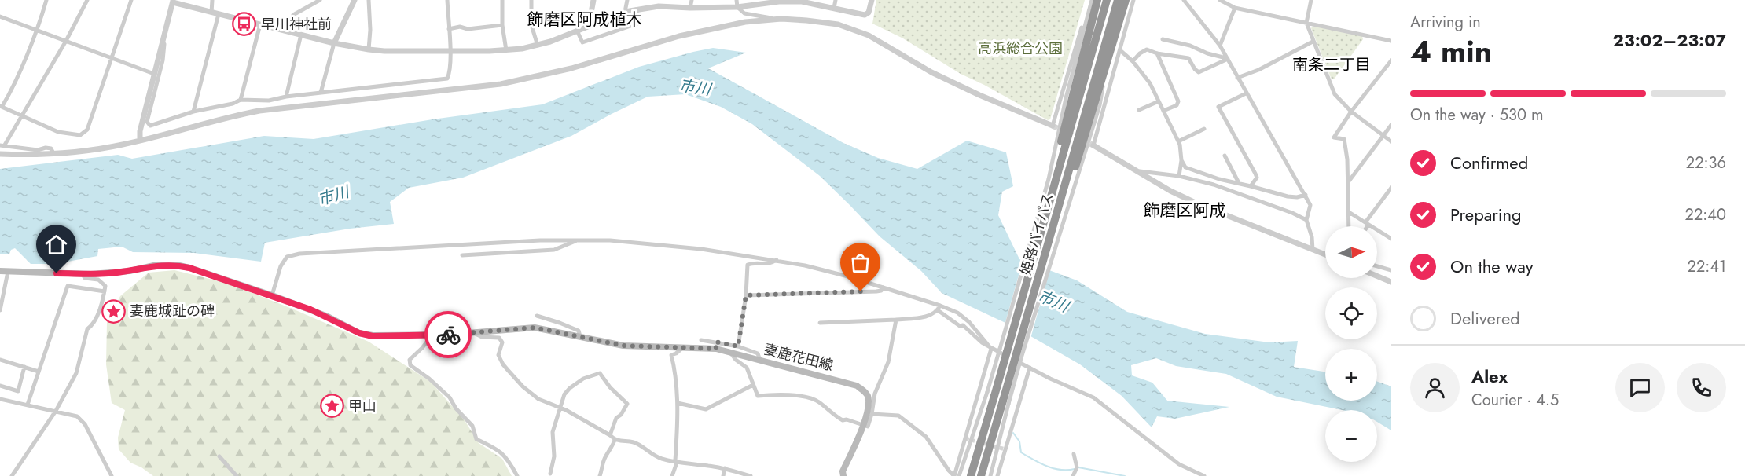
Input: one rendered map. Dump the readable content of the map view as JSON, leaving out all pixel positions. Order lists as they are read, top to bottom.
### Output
{
  "streets": {
    "highway": ["姫路バイパス"],
    "main road": ["妻鹿花田線"]
  },
  "districts": ["飾磨区阿成植木", "南条二丁目", "飾磨区阿成"],
  "water": ["市川"],
  "parks": ["高浜総合公園"],
  "places": {
    "bus stop": ["早川神社前"],
    "place": ["妻鹿城趾の碑", "甲山"]
  },
  "north": "right",
  "page": {
    "heading": ["4 min", "Arriving in", "23:02–23:07"],
    "panel": ["Alex", "Courier · 4.5"],
    "bar": "On the way · 530 m",
    "list": [
      ["Confirmed", "22:36"],
      ["Preparing", "22:40"],
      ["On the way", "22:41"],
      "Delivered"
    ],
    "map_buttons": ["+", "−"]
  }
}
